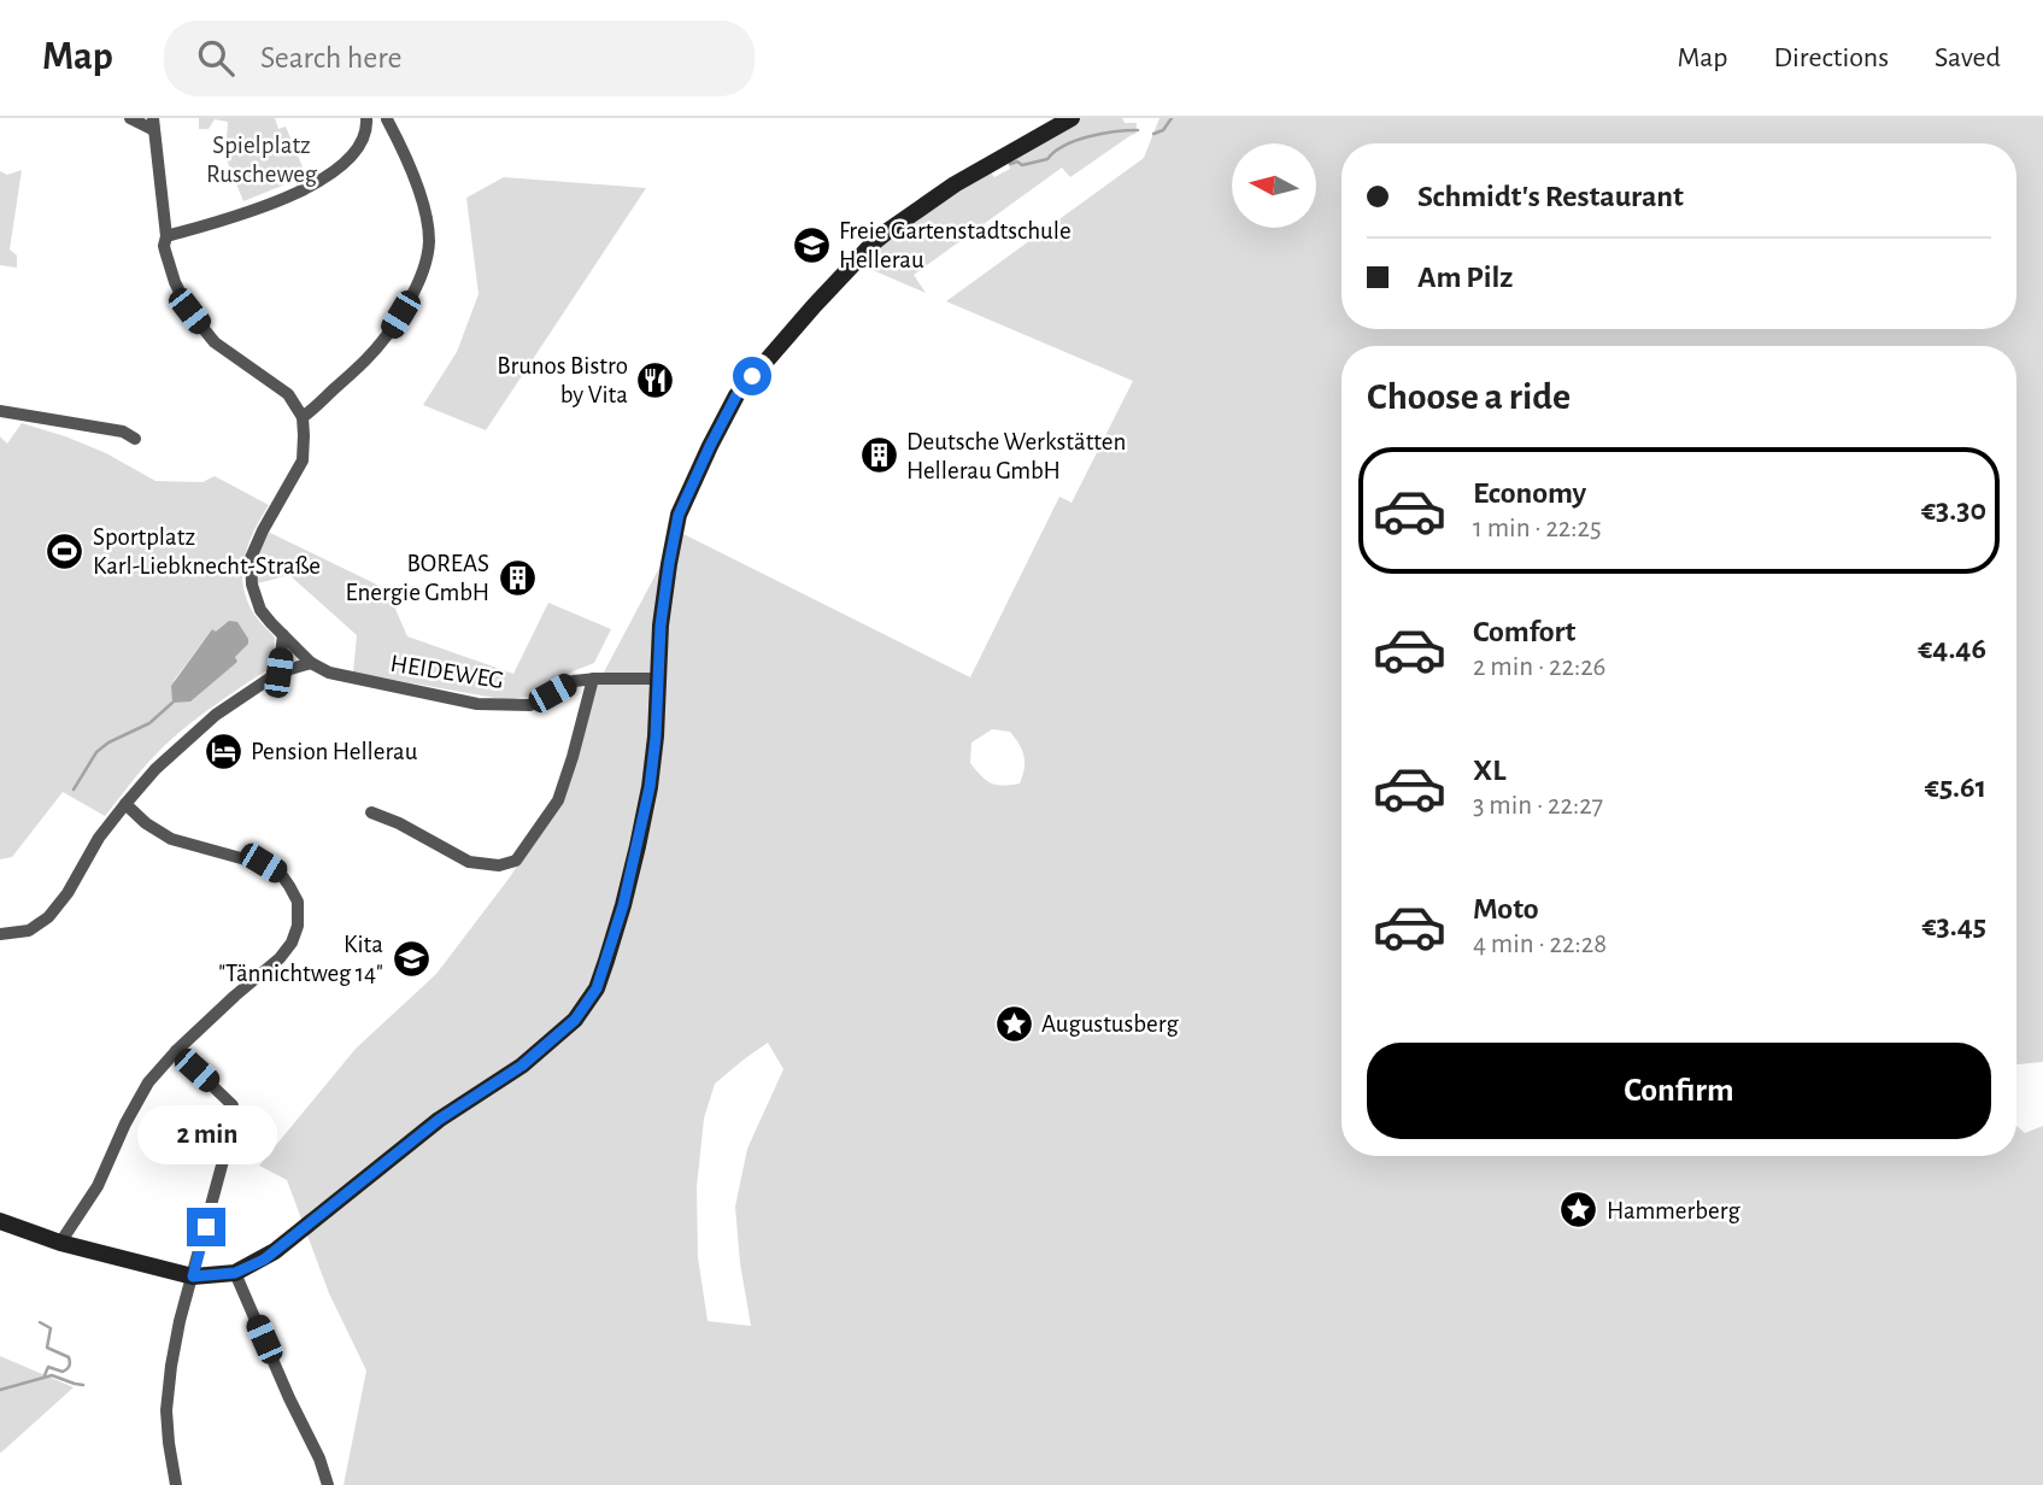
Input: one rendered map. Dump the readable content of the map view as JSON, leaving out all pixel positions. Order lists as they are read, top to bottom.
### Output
{
  "streets": {
    "street": ["HEIDEWEG"]
  },
  "parks": ["Spielplatz Ruscheweg"],
  "places": {
    "school or university": ["Freie Gartenstadtschule Hellerau", "Kita \"Tännichtweg 14\""],
    "restaurant": ["Brunos Bistro by Vita"],
    "building": ["Deutsche Werkstätten Hellerau GmbH", "BOREAS Energie GmbH"],
    "sports": ["Sportplatz Karl-Liebknecht-Straße"],
    "hotel": ["Pension Hellerau"],
    "place": ["Augustusberg", "Hammerberg"]
  },
  "north": "left",
  "page": {
    "header": "Map",
    "search": "Search here",
    "nav": ["Map", "Directions", "Saved"],
    "banner": ["Schmidt's Restaurant", "Am Pilz"],
    "heading": "Choose a ride",
    "list": [
      {
        "name": "Economy",
        "note": "1 min · 22:25",
        "value": "€3.30"
      },
      {
        "name": "Comfort",
        "note": "2 min · 22:26",
        "value": "€4.46"
      },
      {
        "name": "XL",
        "note": "3 min · 22:27",
        "value": "€5.61"
      },
      {
        "name": "Moto",
        "note": "4 min · 22:28",
        "value": "€3.45"
      }
    ],
    "buttons": "Confirm",
    "bubble": "2 min"
  }
}
